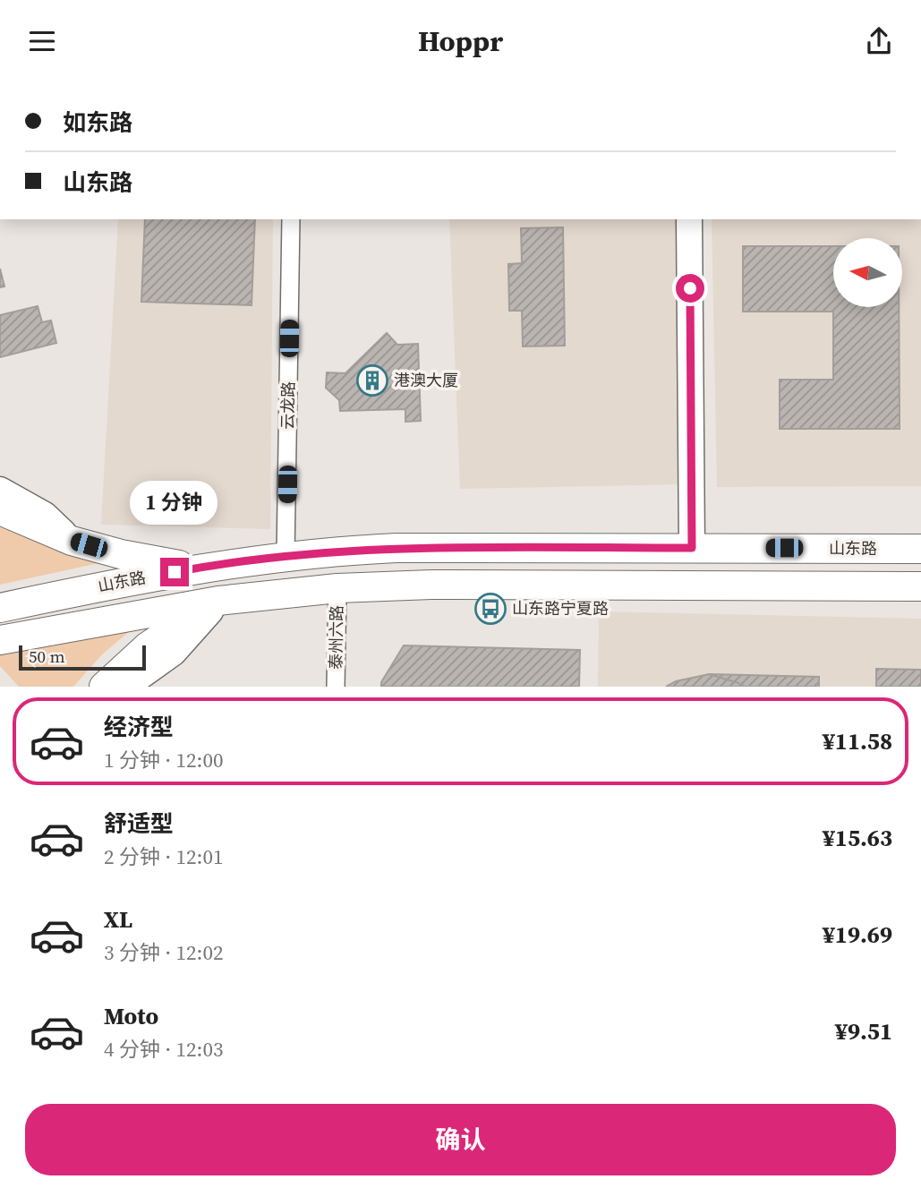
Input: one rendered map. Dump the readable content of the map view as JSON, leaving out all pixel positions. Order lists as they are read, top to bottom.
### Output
{
  "streets": {
    "main road": ["山东路"],
    "street": ["云龙路", "泰州六路"]
  },
  "crossings": [
    ["云龙路", "山东路"]
  ],
  "places": {
    "building": ["港澳大厦"],
    "bus stop": ["山东路宁夏路"]
  },
  "scale_bar": "50 m",
  "north": "left",
  "page": {
    "header": "Hoppr",
    "banner": ["如东路", "山东路"],
    "bubble": "1 分钟",
    "scale": "50 m",
    "list": [
      {
        "name": "经济型",
        "note": "1 分钟 · 12:00",
        "value": "¥11.58"
      },
      {
        "name": "舒适型",
        "note": "2 分钟 · 12:01",
        "value": "¥15.63"
      },
      {
        "name": "XL",
        "note": "3 分钟 · 12:02",
        "value": "¥19.69"
      },
      {
        "name": "Moto",
        "note": "4 分钟 · 12:03",
        "value": "¥9.51"
      }
    ],
    "buttons": "确认"
  }
}
